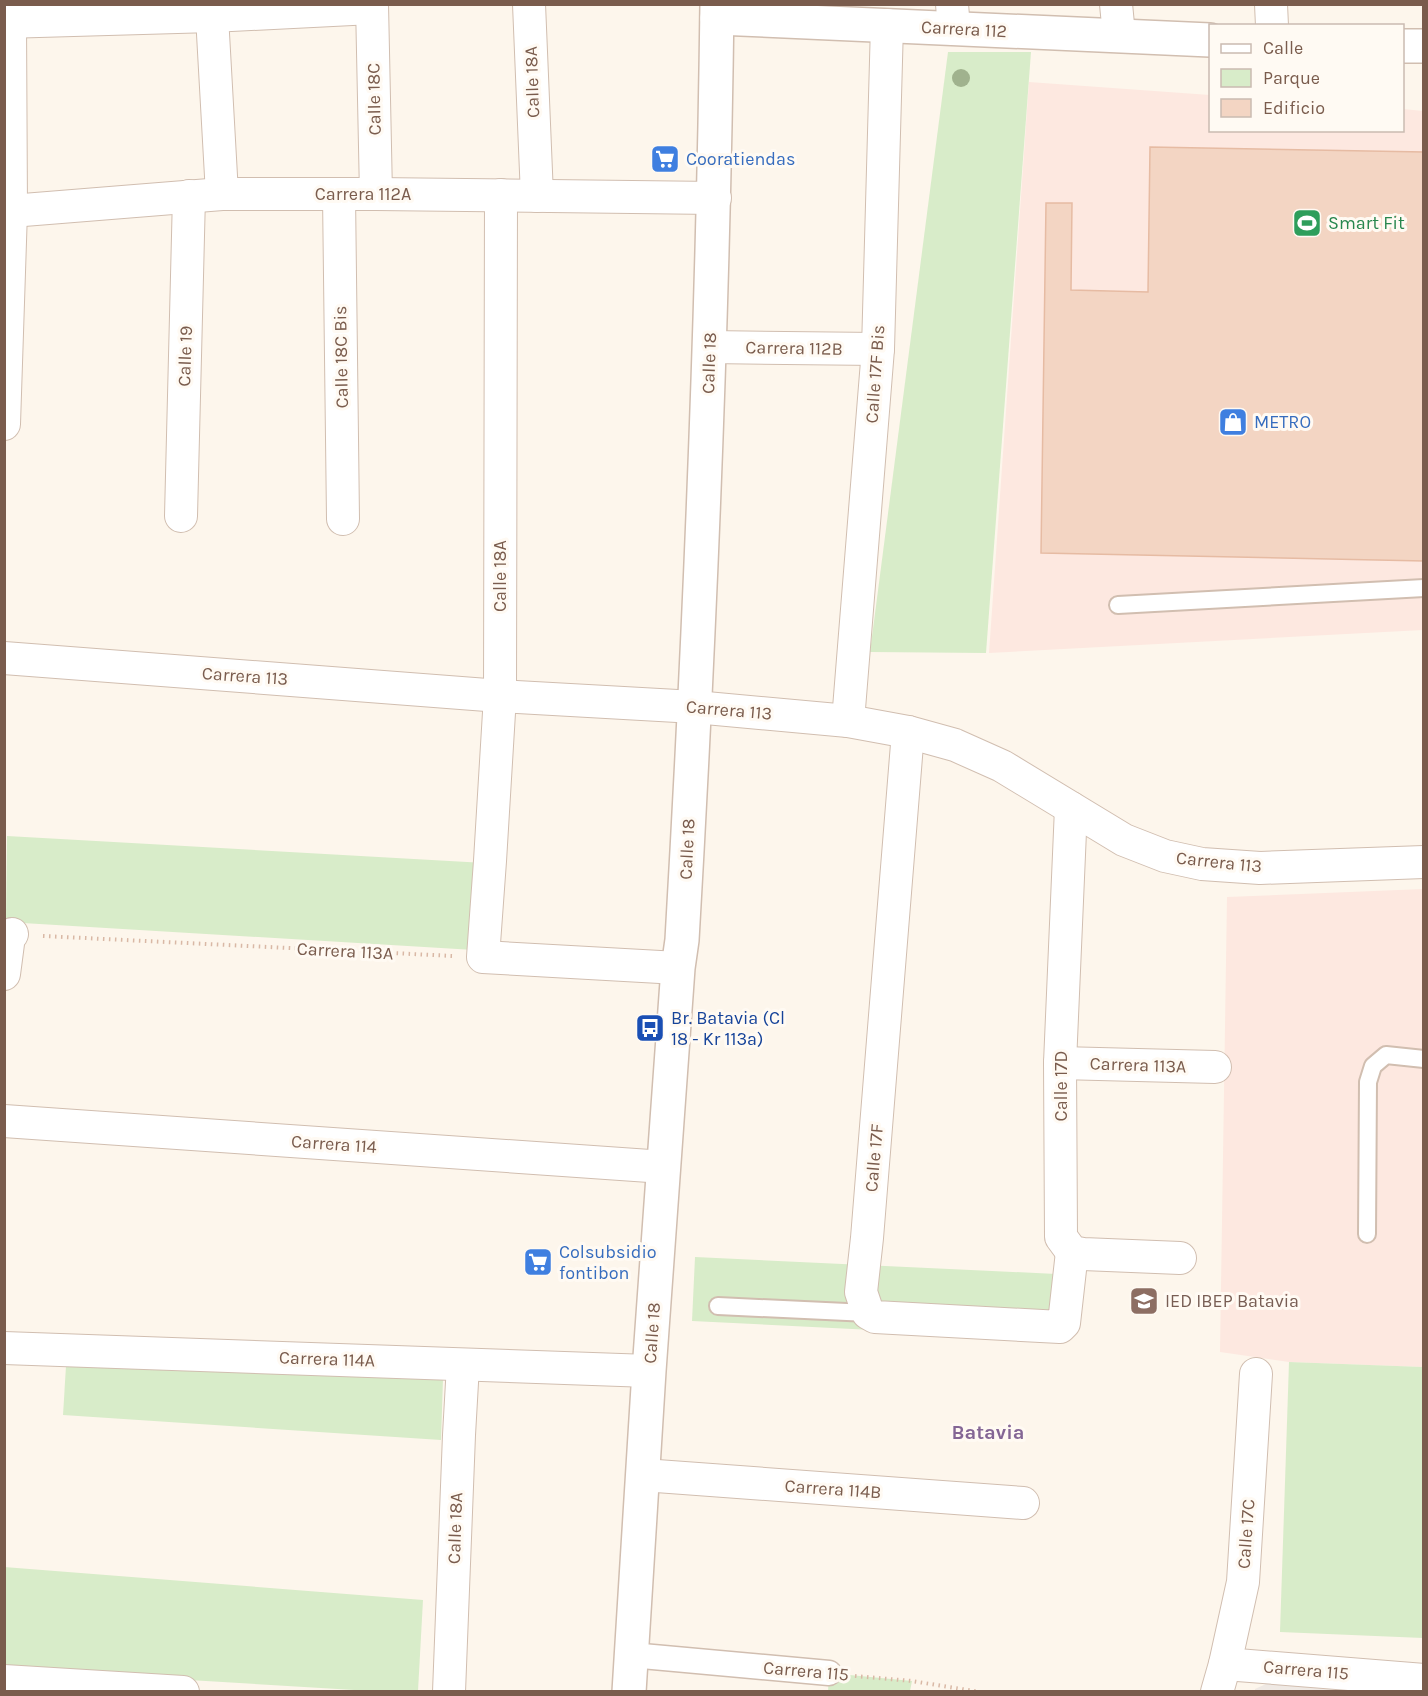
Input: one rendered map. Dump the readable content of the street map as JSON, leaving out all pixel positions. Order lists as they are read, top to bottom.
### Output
{
  "streets": {
    "street": [
      "Carrera 112",
      "Calle 18A",
      "Calle 18C",
      "Carrera 112A",
      "Carrera 112B",
      "Calle 19",
      "Calle 18C Bis",
      "Calle 18",
      "Calle 17F Bis",
      "Carrera 113",
      "Carrera 113A",
      "Calle 17D",
      "Carrera 114",
      "Calle 17F",
      "Carrera 114A",
      "Carrera 114B",
      "Calle 17C",
      "Carrera 115"
    ]
  },
  "crossings": [
    ["Carrera 112", "Calle 18"],
    ["Carrera 112", "Calle 17F Bis"],
    ["Calle 18A", "Carrera 112A"],
    ["Calle 18A", "Carrera 113"],
    ["Calle 18A", "Carrera 113A"],
    ["Calle 18A", "Carrera 114A"],
    ["Calle 18C", "Carrera 112A"],
    ["Carrera 112A", "Calle 19"],
    ["Carrera 112A", "Calle 18C Bis"],
    ["Carrera 112A", "Calle 18"],
    ["Carrera 112B", "Calle 18"],
    ["Carrera 112B", "Calle 17F Bis"],
    ["Calle 18", "Carrera 113"],
    ["Calle 18", "Carrera 114"],
    ["Calle 18", "Carrera 114A"],
    ["Calle 18", "Carrera 114B"],
    ["Calle 18", "Carrera 115"],
    ["Calle 17F Bis", "Carrera 113"],
    ["Carrera 113", "Calle 17D"],
    ["Carrera 113", "Calle 17F"],
    ["Carrera 113A", "Calle 17D"],
    ["Calle 17C", "Carrera 115"]
  ],
  "districts": ["Batavia"],
  "places": {
    "supermarket": ["Cooratiendas", "Colsubsidio fontibon"],
    "sports": ["Smart Fit"],
    "shop": ["METRO"],
    "bus stop": ["Br. Batavia (Cl 18 - Kr 113a)"],
    "school or university": ["IED IBEP Batavia"]
  },
  "legend": ["Calle", "Parque", "Edificio"]
}
